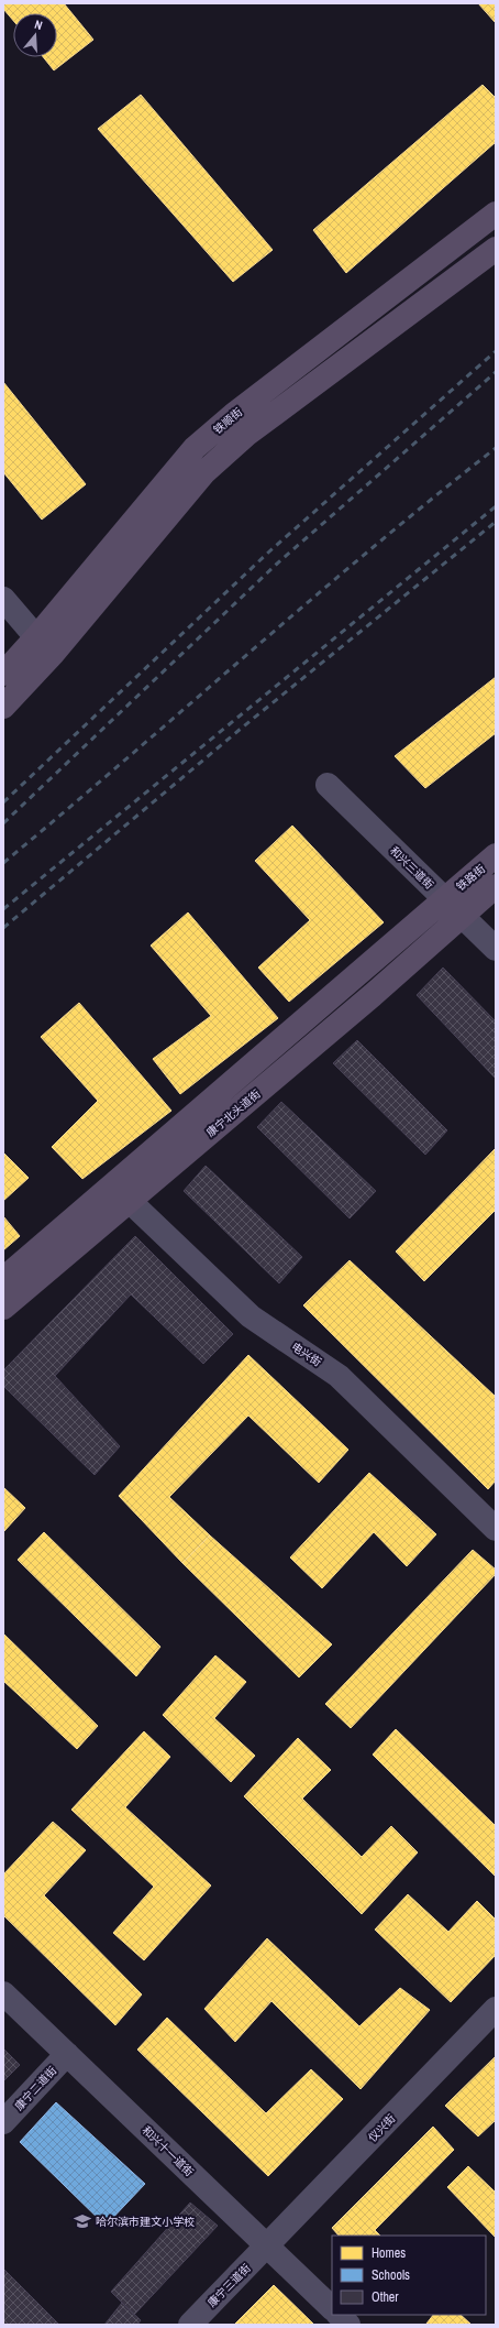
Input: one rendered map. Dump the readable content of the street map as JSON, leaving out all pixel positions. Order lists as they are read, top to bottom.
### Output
{
  "streets": {
    "main road": ["铁顺街", "铁路街", "康宁北头道街"],
    "street": [
      "和兴三道街",
      "电兴街",
      "康宁二道街",
      "仪兴街",
      "和兴十一道街",
      "康宁三道街"
    ]
  },
  "crossings": [
    ["和兴三道街", "铁路街"],
    ["和兴三道街", "康宁北头道街"],
    ["铁路街", "康宁北头道街"],
    ["康宁北头道街", "电兴街"],
    ["康宁二道街", "和兴十一道街"],
    ["仪兴街", "和兴十一道街"],
    ["仪兴街", "康宁三道街"],
    ["和兴十一道街", "康宁三道街"]
  ],
  "places": {
    "school or university": ["哈尔滨市建文小学校"]
  },
  "legend": ["Homes", "Schools", "Other"],
  "north": "top"
}
